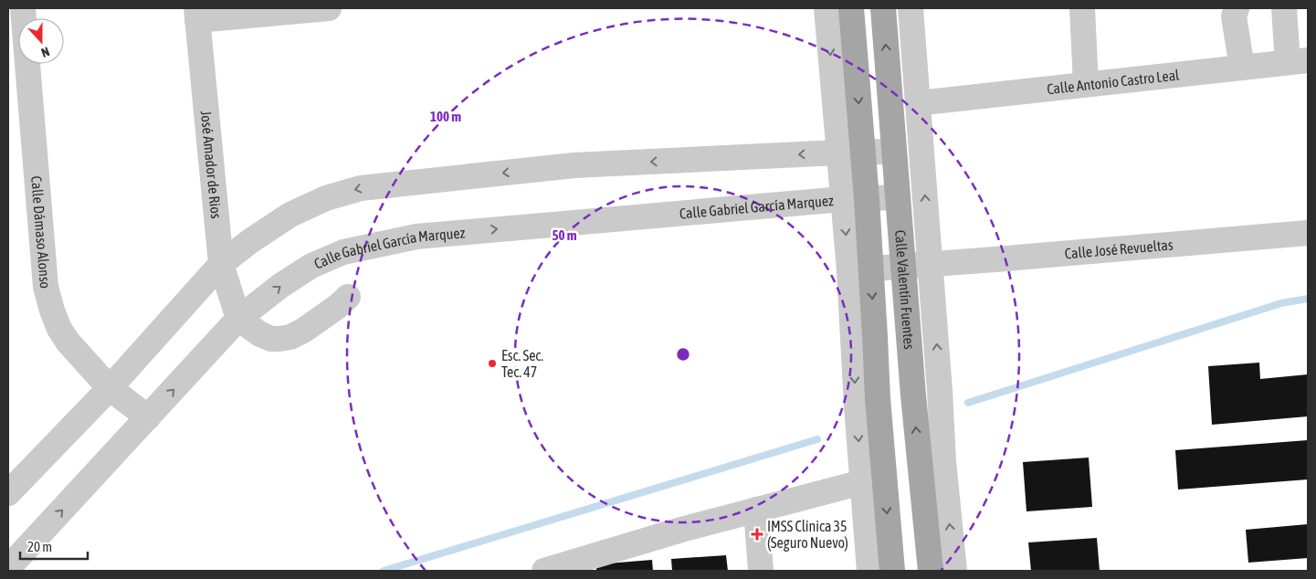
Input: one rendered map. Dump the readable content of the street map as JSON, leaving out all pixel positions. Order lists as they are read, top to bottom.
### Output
{
  "streets": {
    "main road": ["Calle Valentín Fuentes"],
    "street": [
      "Calle Antonio Castro Leal",
      "José Amador de Rios",
      "Calle Gabriel García Marquez",
      "Calle Dámaso Alonso",
      "Calle José Revueltas"
    ]
  },
  "crossings": [
    ["José Amador de Rios", "Calle Gabriel García Marquez"],
    ["Calle Gabriel García Marquez", "Calle Dámaso Alonso"],
    ["Calle Gabriel García Marquez", "Calle Valentín Fuentes"],
    ["Calle José Revueltas", "Calle Valentín Fuentes"]
  ],
  "places": {
    "other": ["Esc. Sec. Tec. 47"],
    "health": ["IMSS Clínica 35 (Seguro Nuevo)"]
  },
  "scale_bar": "20 m",
  "north": "bottom",
  "rings": ["100 m", "50 m"]
}
